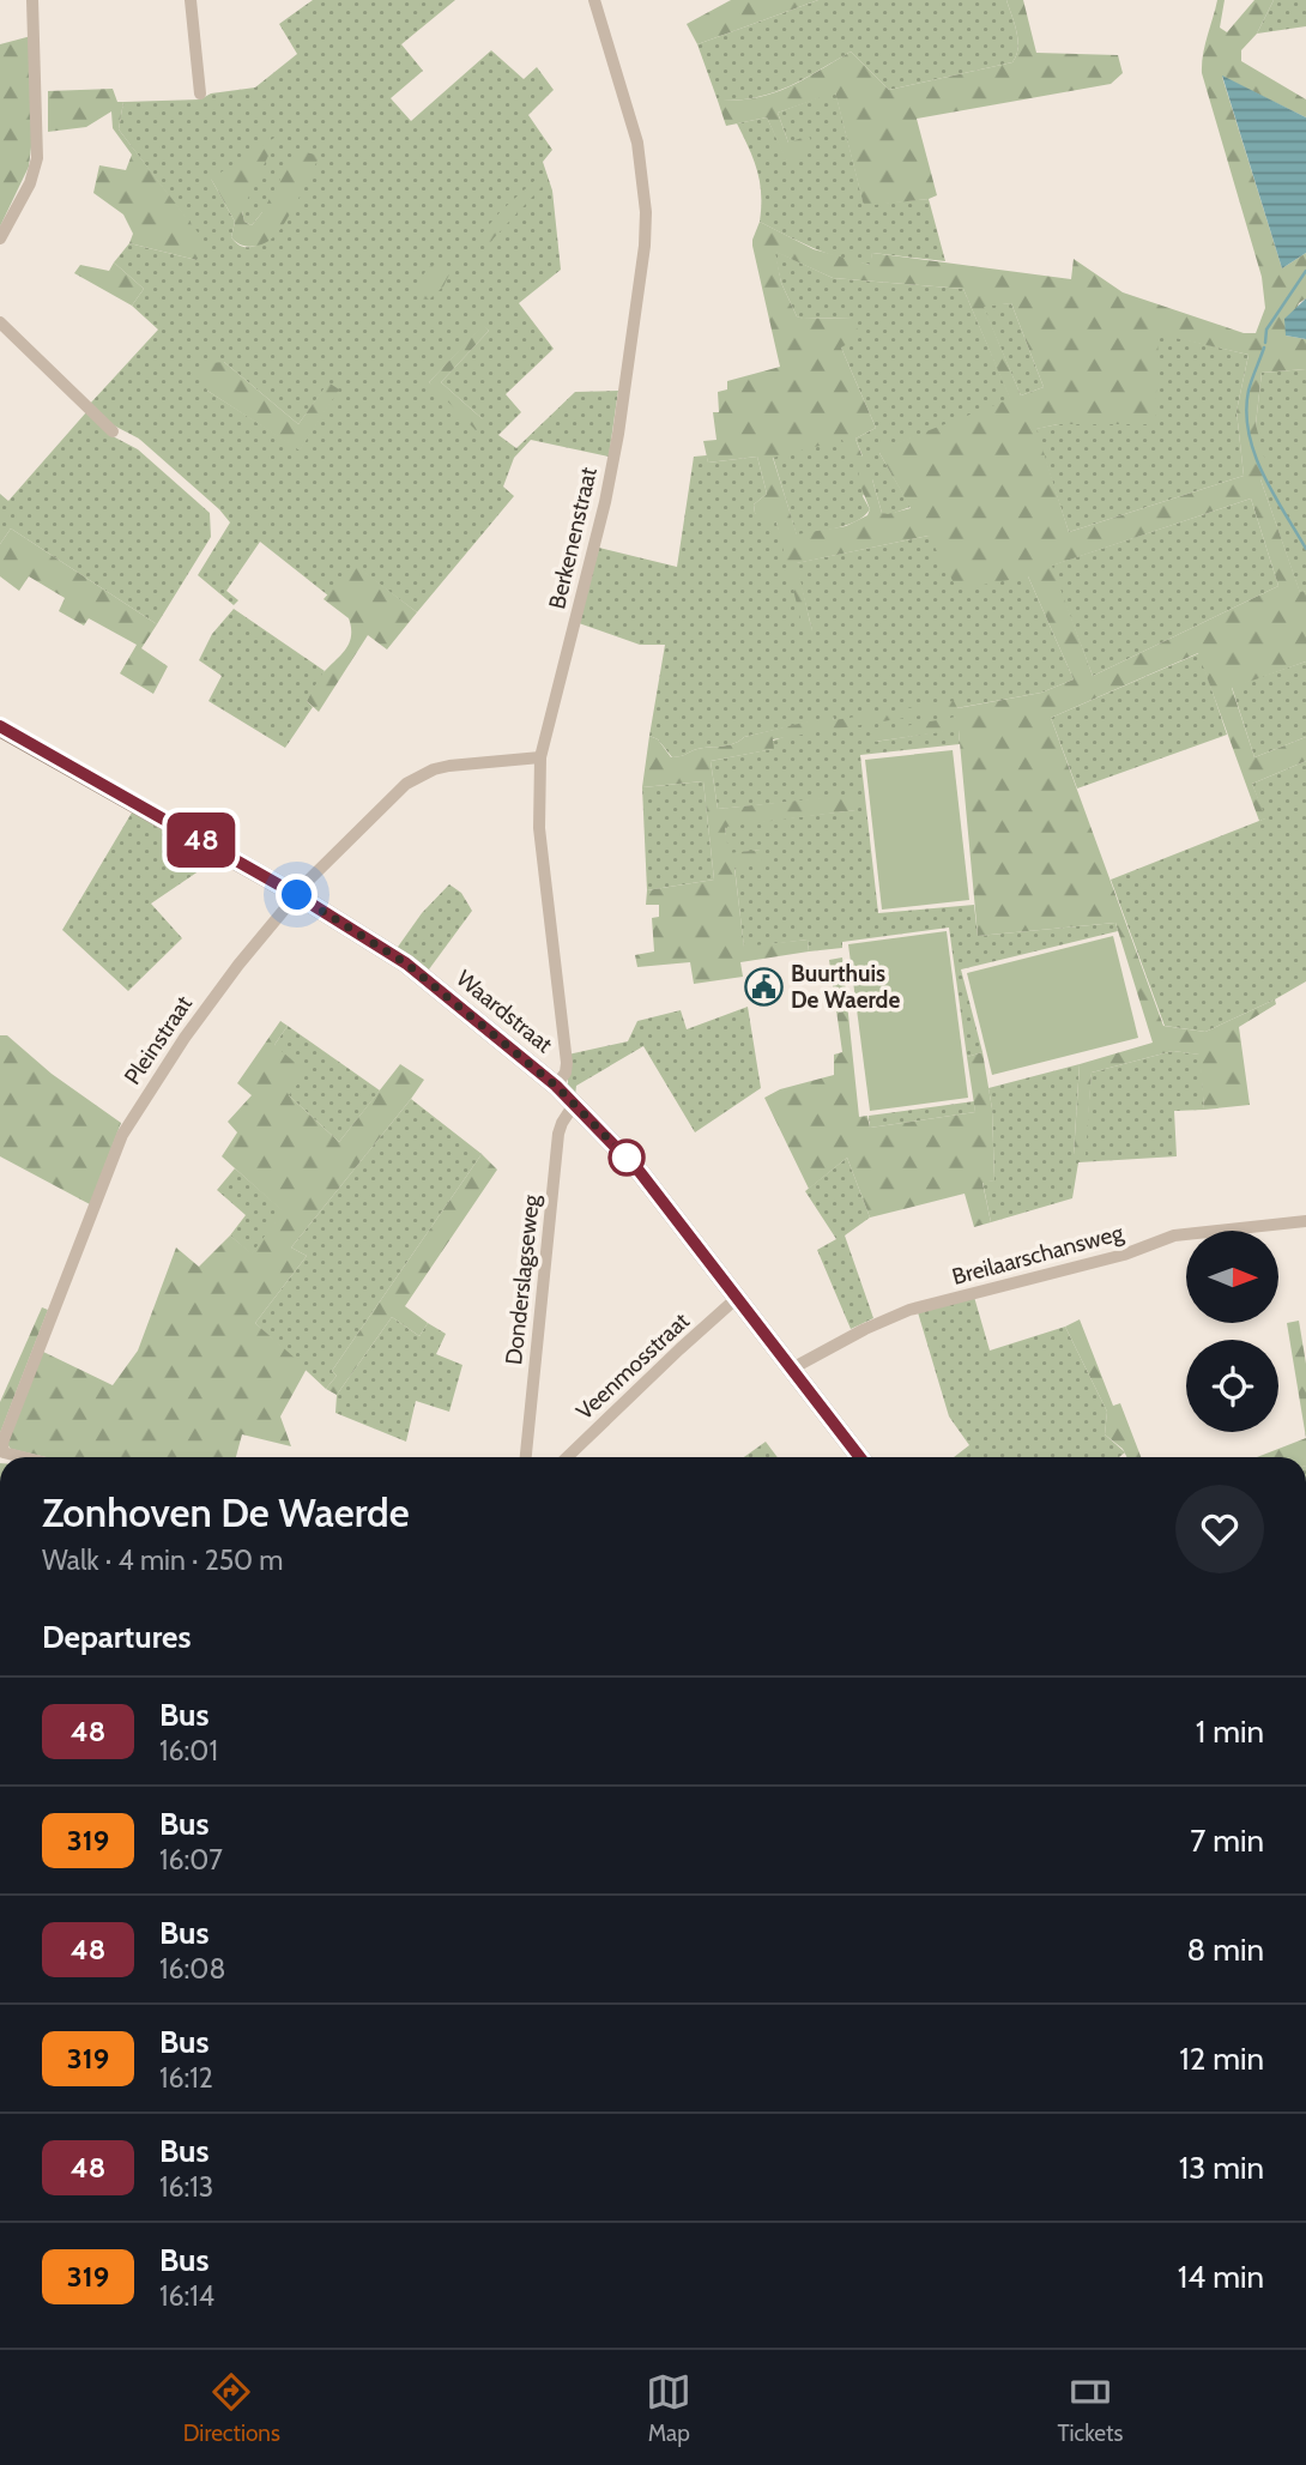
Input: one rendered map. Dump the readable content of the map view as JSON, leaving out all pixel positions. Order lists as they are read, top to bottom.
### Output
{
  "streets": {
    "street": [
      "Berkenenstraat",
      "Waardstraat",
      "Pleinstraat",
      "Breilaarschansweg",
      "Donderslagseweg",
      "Veenmosstraat"
    ]
  },
  "crossings": [
    ["Berkenenstraat", "Waardstraat"],
    ["Berkenenstraat", "Pleinstraat"],
    ["Waardstraat", "Pleinstraat"],
    ["Waardstraat", "Breilaarschansweg"],
    ["Waardstraat", "Donderslagseweg"],
    ["Waardstraat", "Veenmosstraat"]
  ],
  "places": {
    "public building": ["Buurthuis De Waerde"]
  },
  "lines": ["bus line 48"],
  "north": "right",
  "page": {
    "on_map": "48",
    "heading": [
      ["Zonhoven De Waerde", "Walk · 4 min · 250 m"],
      "Departures"
    ],
    "list": [
      {
        "mark": "48",
        "name": "Bus",
        "note": "16:01",
        "value": "1 min"
      },
      {
        "mark": "319",
        "name": "Bus",
        "note": "16:07",
        "value": "7 min"
      },
      {
        "mark": "48",
        "name": "Bus",
        "note": "16:08",
        "value": "8 min"
      },
      {
        "mark": "319",
        "name": "Bus",
        "note": "16:12",
        "value": "12 min"
      },
      {
        "mark": "48",
        "name": "Bus",
        "note": "16:13",
        "value": "13 min"
      },
      {
        "mark": "319",
        "name": "Bus",
        "note": "16:14",
        "value": "14 min"
      }
    ],
    "tabs": ["Directions", "Map", "Tickets"]
  }
}
